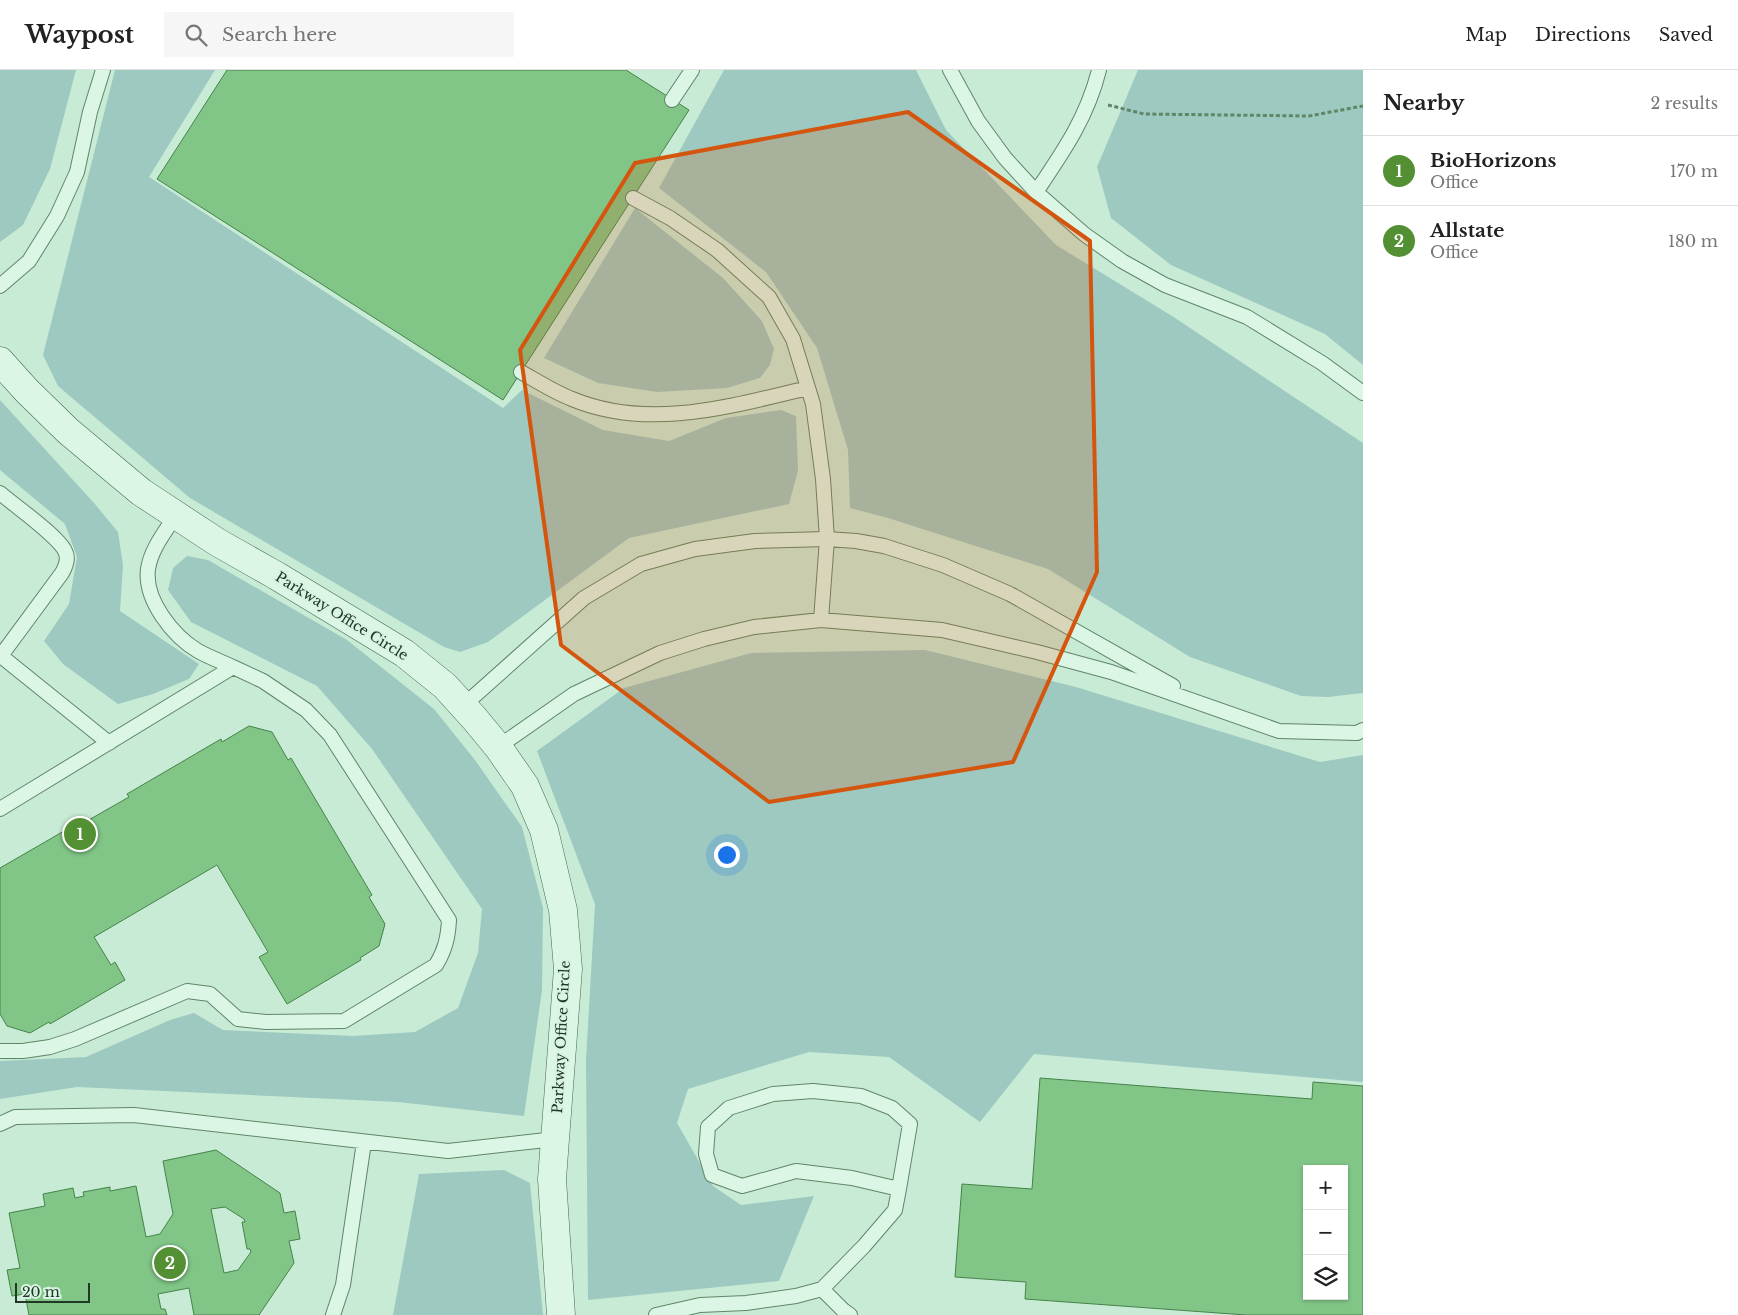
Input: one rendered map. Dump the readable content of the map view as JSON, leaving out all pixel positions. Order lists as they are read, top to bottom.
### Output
{
  "streets": {
    "street": ["Parkway Office Circle"]
  },
  "scale_bar": "20 m",
  "page": {
    "header": "Waypost",
    "search": "Search here",
    "nav": ["Map", "Directions", "Saved"],
    "heading": ["Nearby", "2 results"],
    "list": [
      {
        "mark": "1",
        "name": "BioHorizons",
        "note": "Office",
        "value": "170 m"
      },
      {
        "mark": "2",
        "name": "Allstate",
        "note": "Office",
        "value": "180 m"
      }
    ],
    "pins": ["1", "2"],
    "map_buttons": ["+", "−"],
    "scale": "20 m"
  }
}
